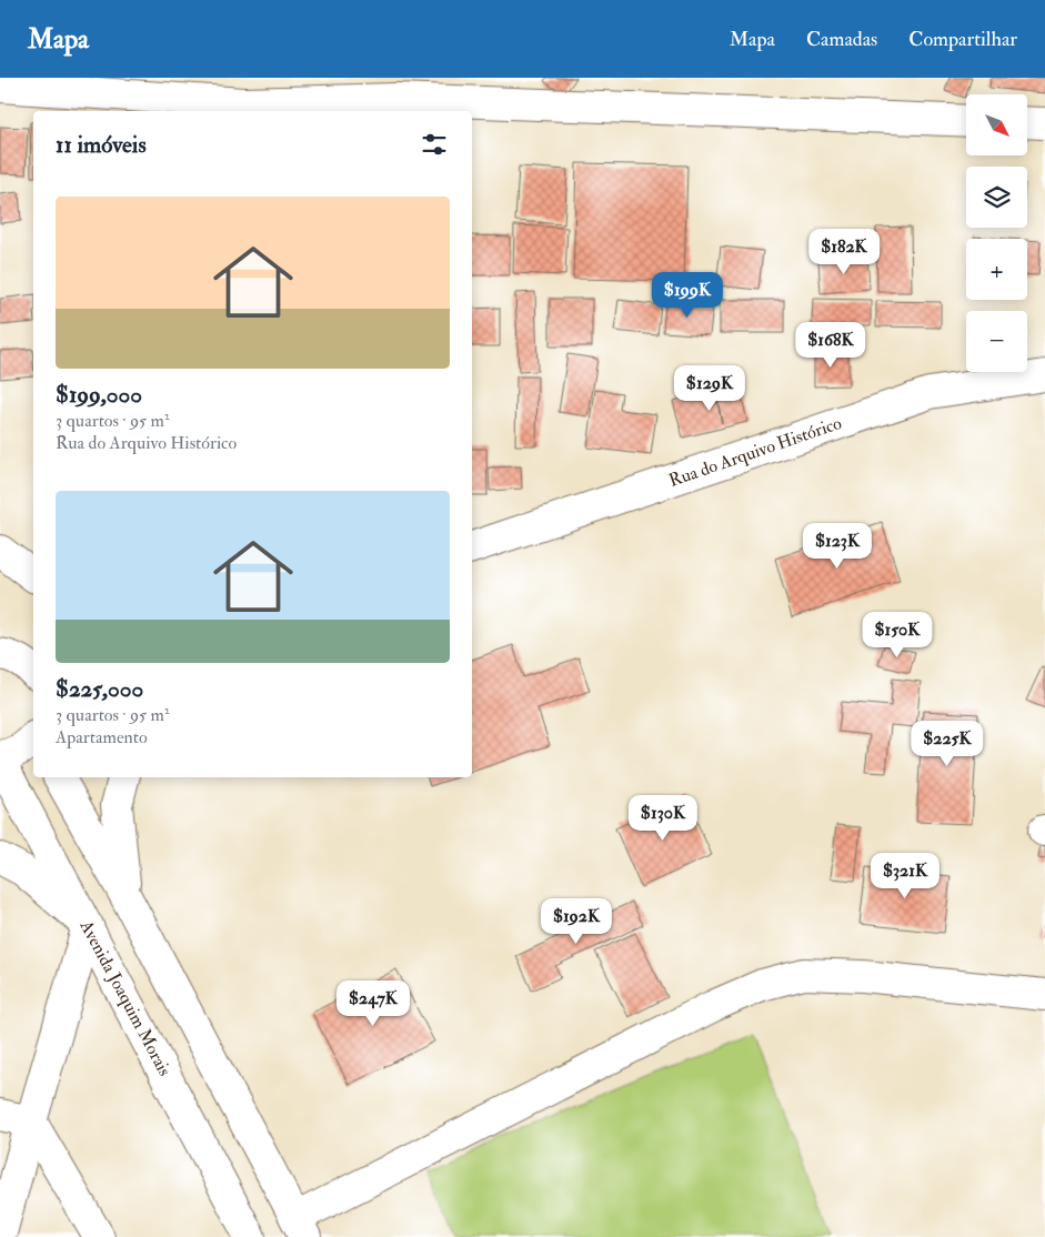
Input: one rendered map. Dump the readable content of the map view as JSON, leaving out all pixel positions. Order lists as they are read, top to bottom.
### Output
{
  "streets": {
    "street": ["Rua do Arquivo Histórico", "Avenida Joaquim Morais"]
  },
  "north": "bottom right",
  "page": {
    "header": "Mapa",
    "nav": ["Mapa", "Camadas", "Compartilhar"],
    "map_buttons": ["+", "−"],
    "heading": "11 imóveis",
    "list": [
      {
        "name": "$199,000",
        "note": "3 quartos · 95 m² · Rua do Arquivo Histórico"
      },
      {
        "name": "$225,000",
        "note": "3 quartos · 95 m² · Apartamento"
      }
    ],
    "price": [
      "$182K",
      "$199K",
      "$168K",
      "$129K",
      "$123K",
      "$150K",
      "$225K",
      "$130K",
      "$321K",
      "$192K",
      "$247K"
    ]
  }
}
